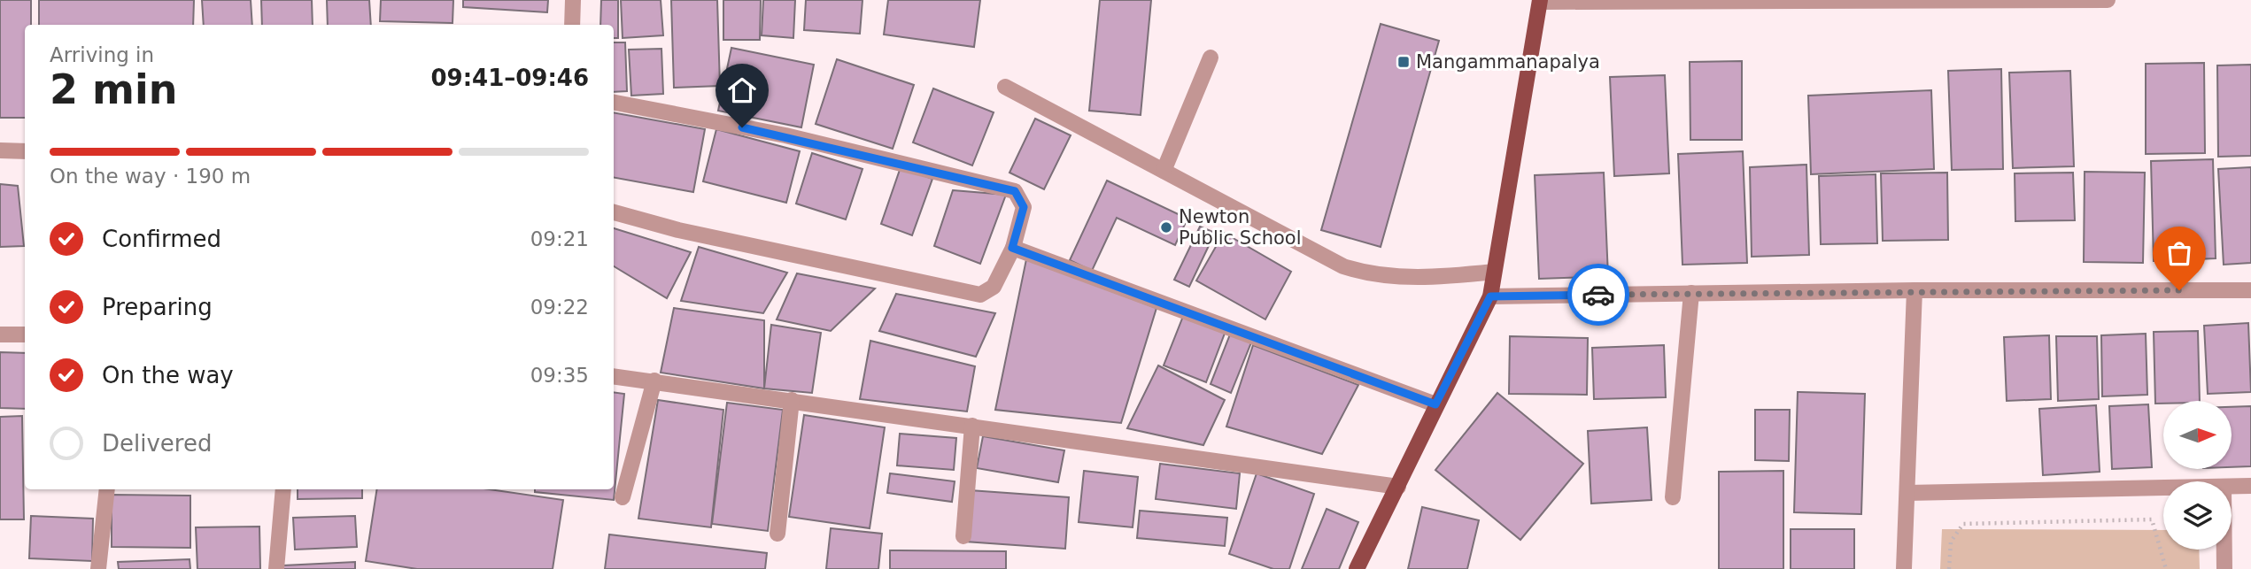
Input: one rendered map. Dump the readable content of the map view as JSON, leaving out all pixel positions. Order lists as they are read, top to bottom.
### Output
{
  "places": {
    "transit": ["Mangammanapalya"],
    "other": ["Newton Public School"]
  },
  "north": "right",
  "page": {
    "heading": ["2 min", "Arriving in", "09:41–09:46"],
    "bar": "On the way · 190 m",
    "list": [
      ["Confirmed", "09:21"],
      ["Preparing", "09:22"],
      ["On the way", "09:35"],
      "Delivered"
    ]
  }
}
